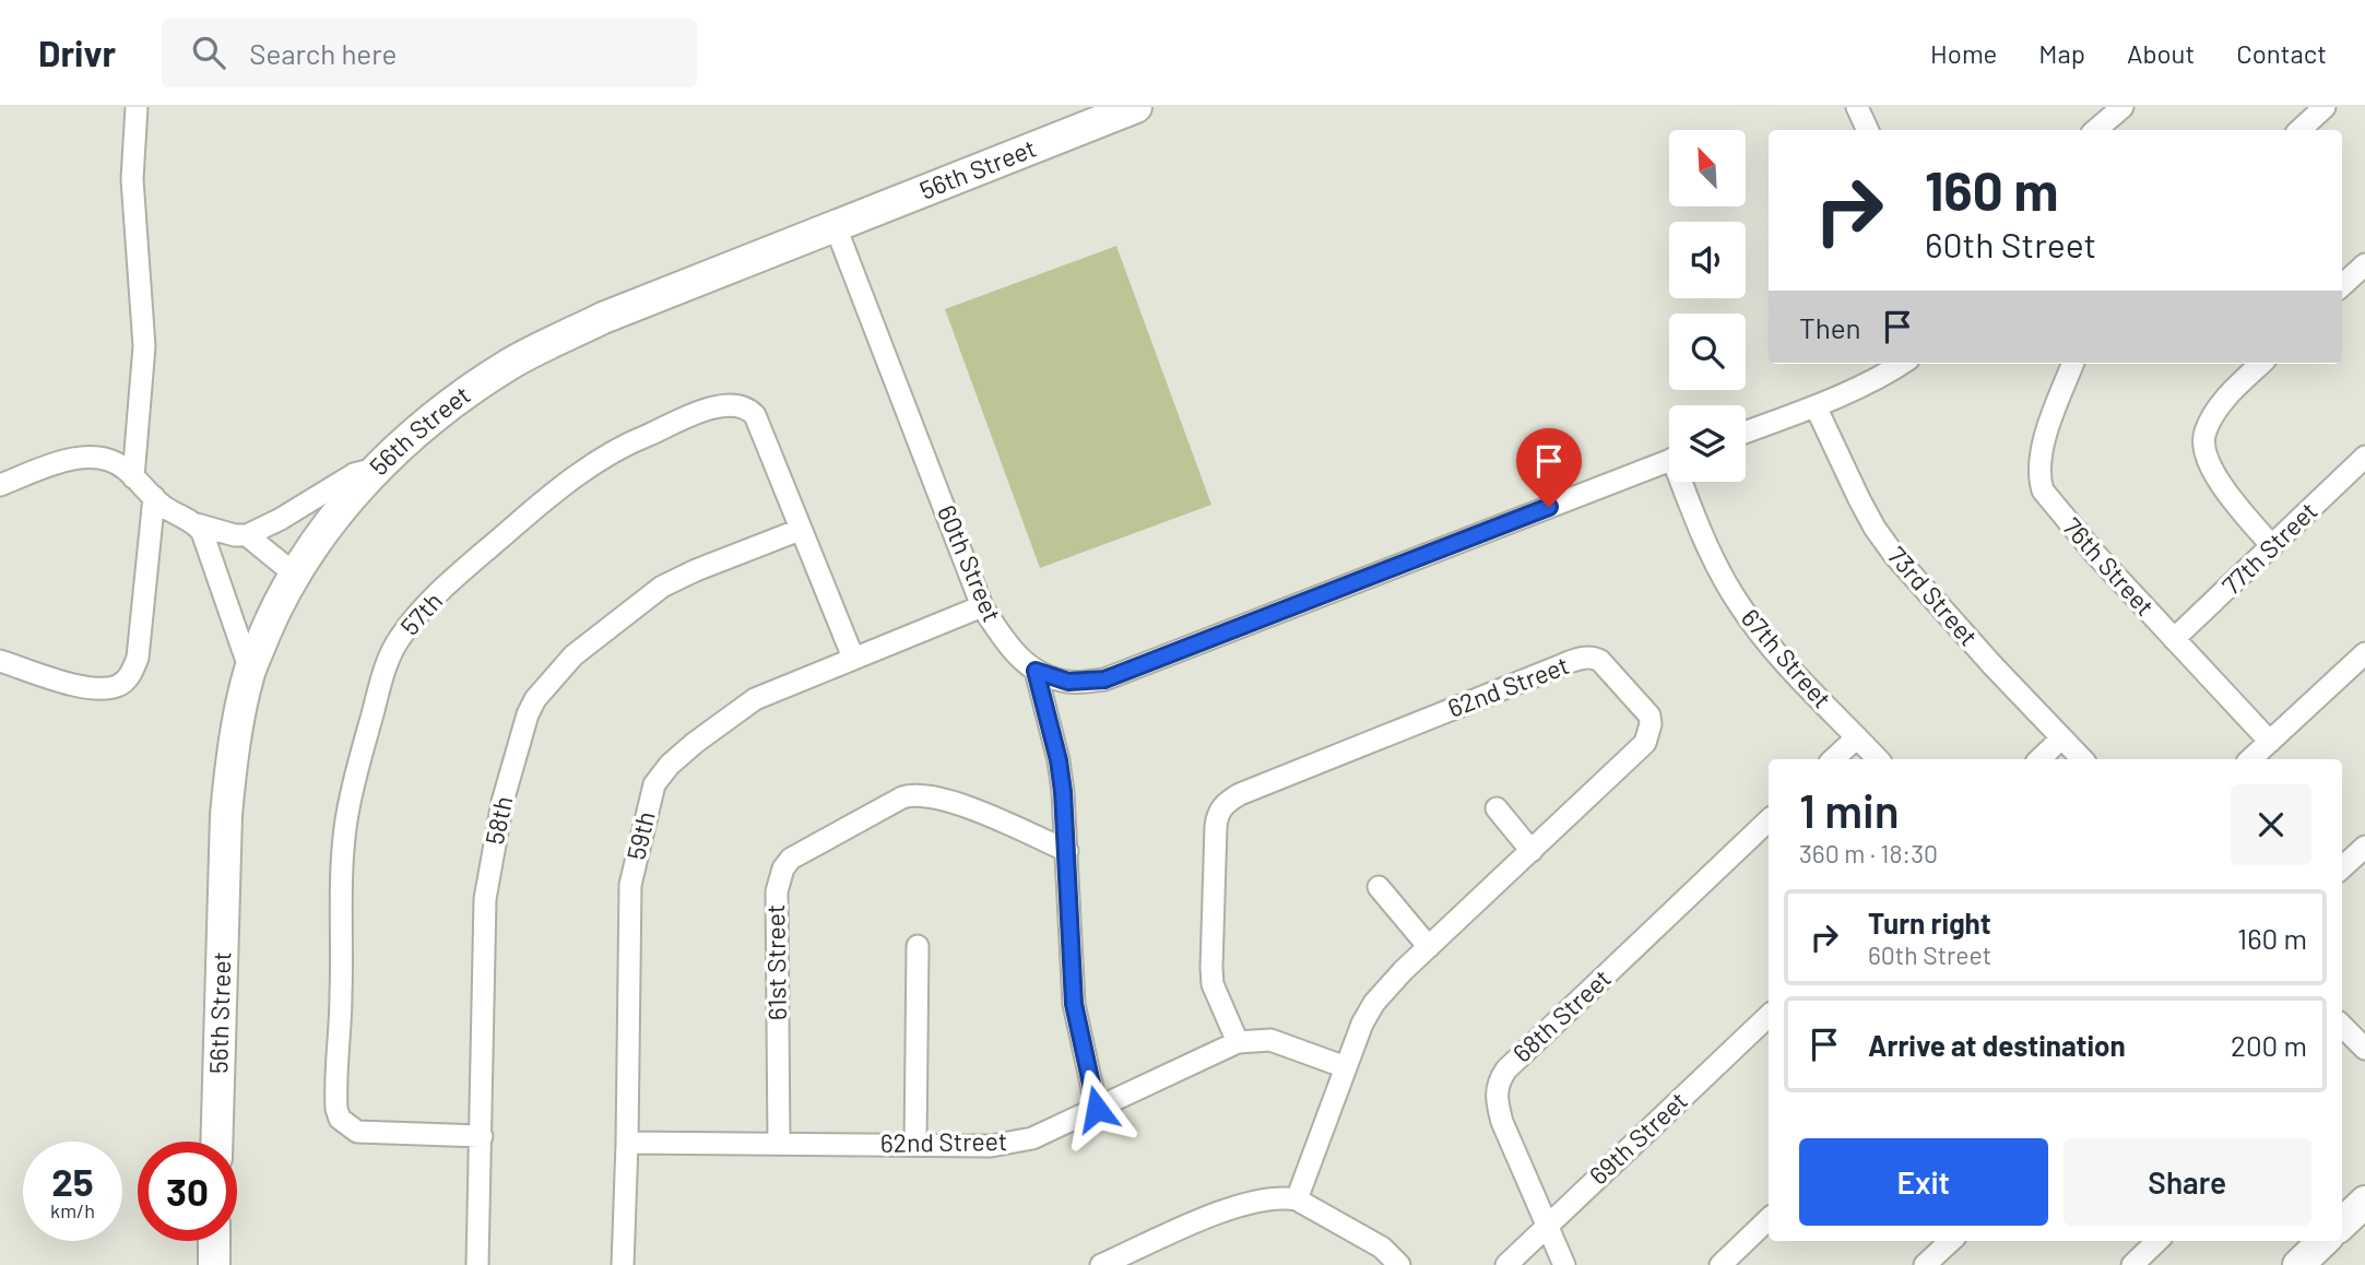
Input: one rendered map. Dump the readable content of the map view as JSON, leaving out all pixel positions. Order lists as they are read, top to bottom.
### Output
{
  "streets": {
    "street": [
      "56th Street",
      "77th Street",
      "60th Street",
      "76th Street",
      "73rd Street",
      "57th",
      "67th Street",
      "62nd Street",
      "58th",
      "59th",
      "61st Street",
      "68th Street",
      "69th Street"
    ]
  },
  "crossings": [
    ["56th Street", "60th Street"],
    ["77th Street", "76th Street"],
    ["60th Street", "59th"],
    ["57th", "58th"],
    ["57th", "59th"],
    ["62nd Street", "59th"],
    ["62nd Street", "61st Street"],
    ["68th Street", "69th Street"]
  ],
  "north": "top left",
  "page": {
    "header": "Drivr",
    "search": "Search here",
    "nav": [
      "Home",
      "Map",
      "About",
      "Contact"
    ],
    "turn": ["160 m", "60th Street"],
    "then": "Then",
    "heading": ["1 min", "360 m · 18:30"],
    "list": [
      {
        "name": "Turn right",
        "note": "60th Street",
        "value": "160 m"
      },
      {
        "name": "Arrive at destination",
        "value": "200 m"
      }
    ],
    "buttons": ["Exit", "Share"],
    "speed": "25 km/h",
    "limit": "30"
  }
}
